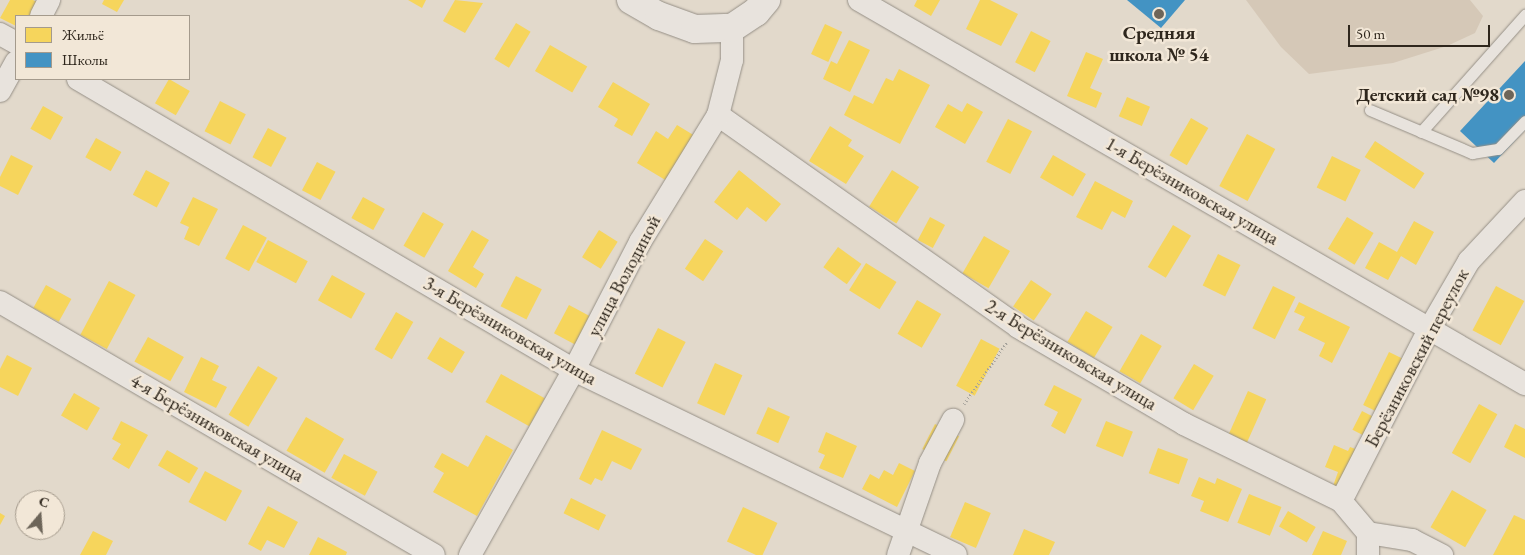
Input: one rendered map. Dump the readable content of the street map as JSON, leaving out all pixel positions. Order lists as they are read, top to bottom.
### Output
{
  "streets": {
    "street": [
      "1-я Берёзниковская улица",
      "улица Володиной",
      "3-я Берёзниковская улица",
      "2-я Берёзниковская улица",
      "Берёзниковский переулок",
      "4-я Берёзниковская улица"
    ]
  },
  "crossings": [
    ["1-я Берёзниковская улица", "Берёзниковский переулок"],
    ["улица Володиной", "3-я Берёзниковская улица"],
    ["улица Володиной", "2-я Берёзниковская улица"],
    ["2-я Берёзниковская улица", "Берёзниковский переулок"]
  ],
  "places": ["Средняя школа № 54", "Детский сад №98"],
  "legend": ["Жильё", "Школы"],
  "scale_bar": "50 m",
  "north": "top"
}
